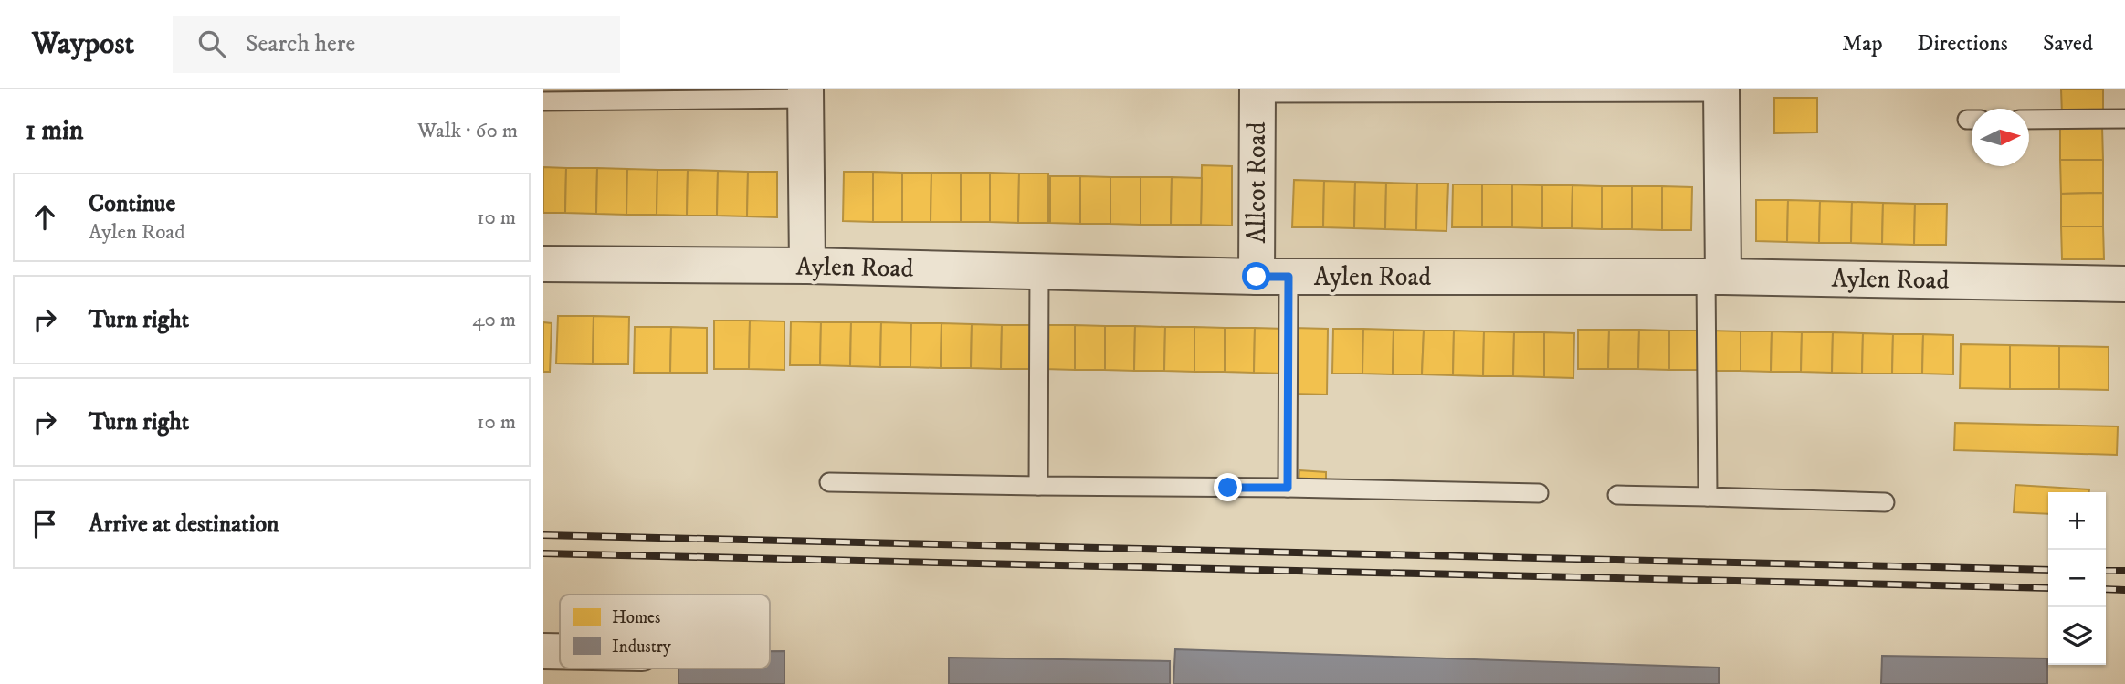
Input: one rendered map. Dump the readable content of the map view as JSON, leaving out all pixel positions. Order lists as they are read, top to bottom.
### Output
{
  "streets": {
    "street": ["Allcot Road", "Aylen Road"]
  },
  "crossings": [
    ["Allcot Road", "Aylen Road"]
  ],
  "legend": ["Homes", "Industry"],
  "north": "right",
  "page": {
    "header": "Waypost",
    "search": "Search here",
    "nav": ["Map", "Directions", "Saved"],
    "heading": ["1 min", "Walk · 60 m"],
    "list": [
      ["Continue", "Aylen Road", "10 m"],
      ["Turn right", "40 m"],
      ["Turn right", "10 m"],
      "Arrive at destination"
    ],
    "map_buttons": ["+", "−"]
  }
}
